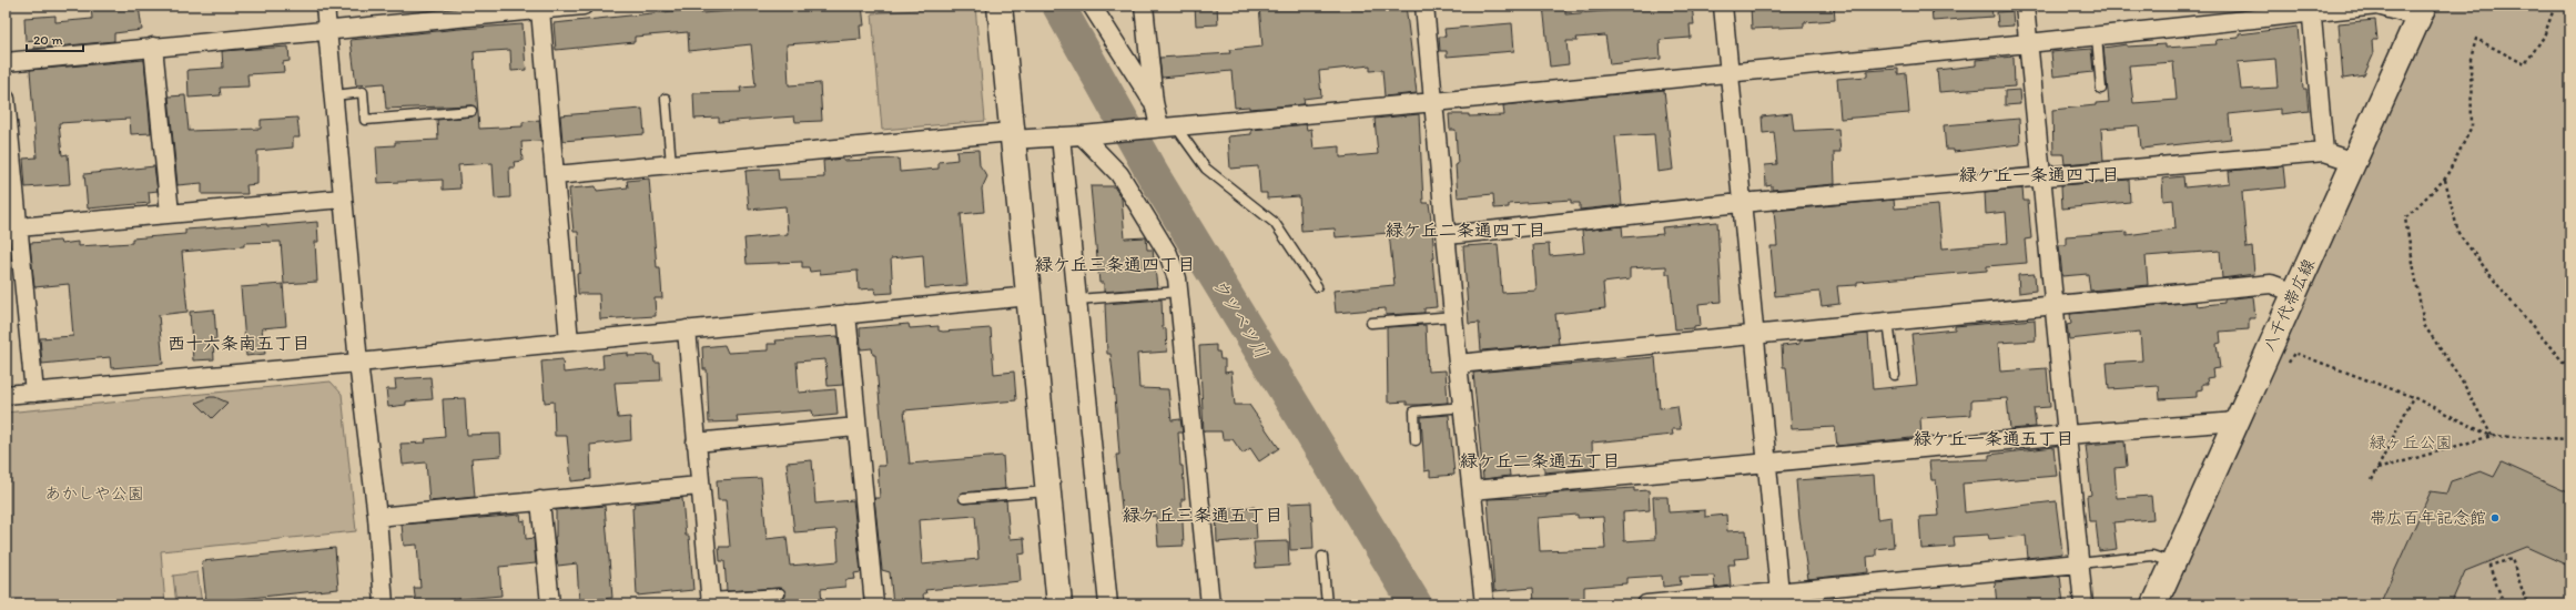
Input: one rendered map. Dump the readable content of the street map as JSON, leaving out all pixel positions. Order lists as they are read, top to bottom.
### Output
{
  "streets": {
    "main road": ["八千代帯広線"]
  },
  "districts": [
    "緑ケ丘一条通四丁目",
    "緑ケ丘二条通四丁目",
    "緑ケ丘三条通四丁目",
    "西十六条南五丁目",
    "緑ケ丘一条通五丁目",
    "緑ケ丘二条通五丁目",
    "緑ケ丘三条通五丁目"
  ],
  "water": ["ウツベツ川"],
  "parks": ["緑ヶ丘公園", "あかしや公園"],
  "places": ["帯広百年記念館"],
  "scale_bar": "20 m"
}
